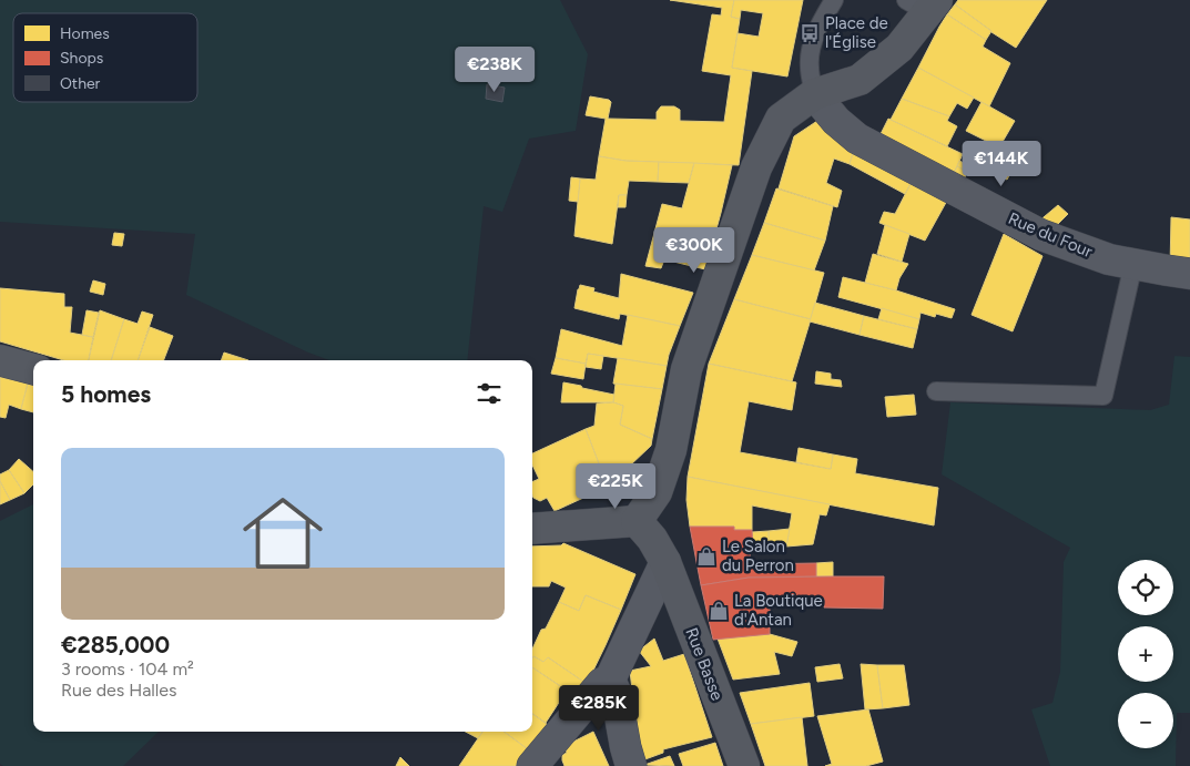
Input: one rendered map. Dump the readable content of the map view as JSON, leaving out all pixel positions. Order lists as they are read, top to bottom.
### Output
{
  "streets": {
    "main road": ["Rue Basse"],
    "street": ["Rue du Four"]
  },
  "places": {
    "bus stop": ["Place de l'Église"],
    "shop": ["Le Salon du Perron", "La Boutique d'Antan"]
  },
  "legend": ["Homes", "Shops", "Other"],
  "page": {
    "price": [
      "€238K",
      "€144K",
      "€300K",
      "€225K",
      "€285K"
    ],
    "heading": "5 homes",
    "list": [
      {
        "name": "€285,000",
        "note": "3 rooms · 104 m² · Rue des Halles"
      }
    ],
    "map_buttons": ["+", "−"]
  }
}
